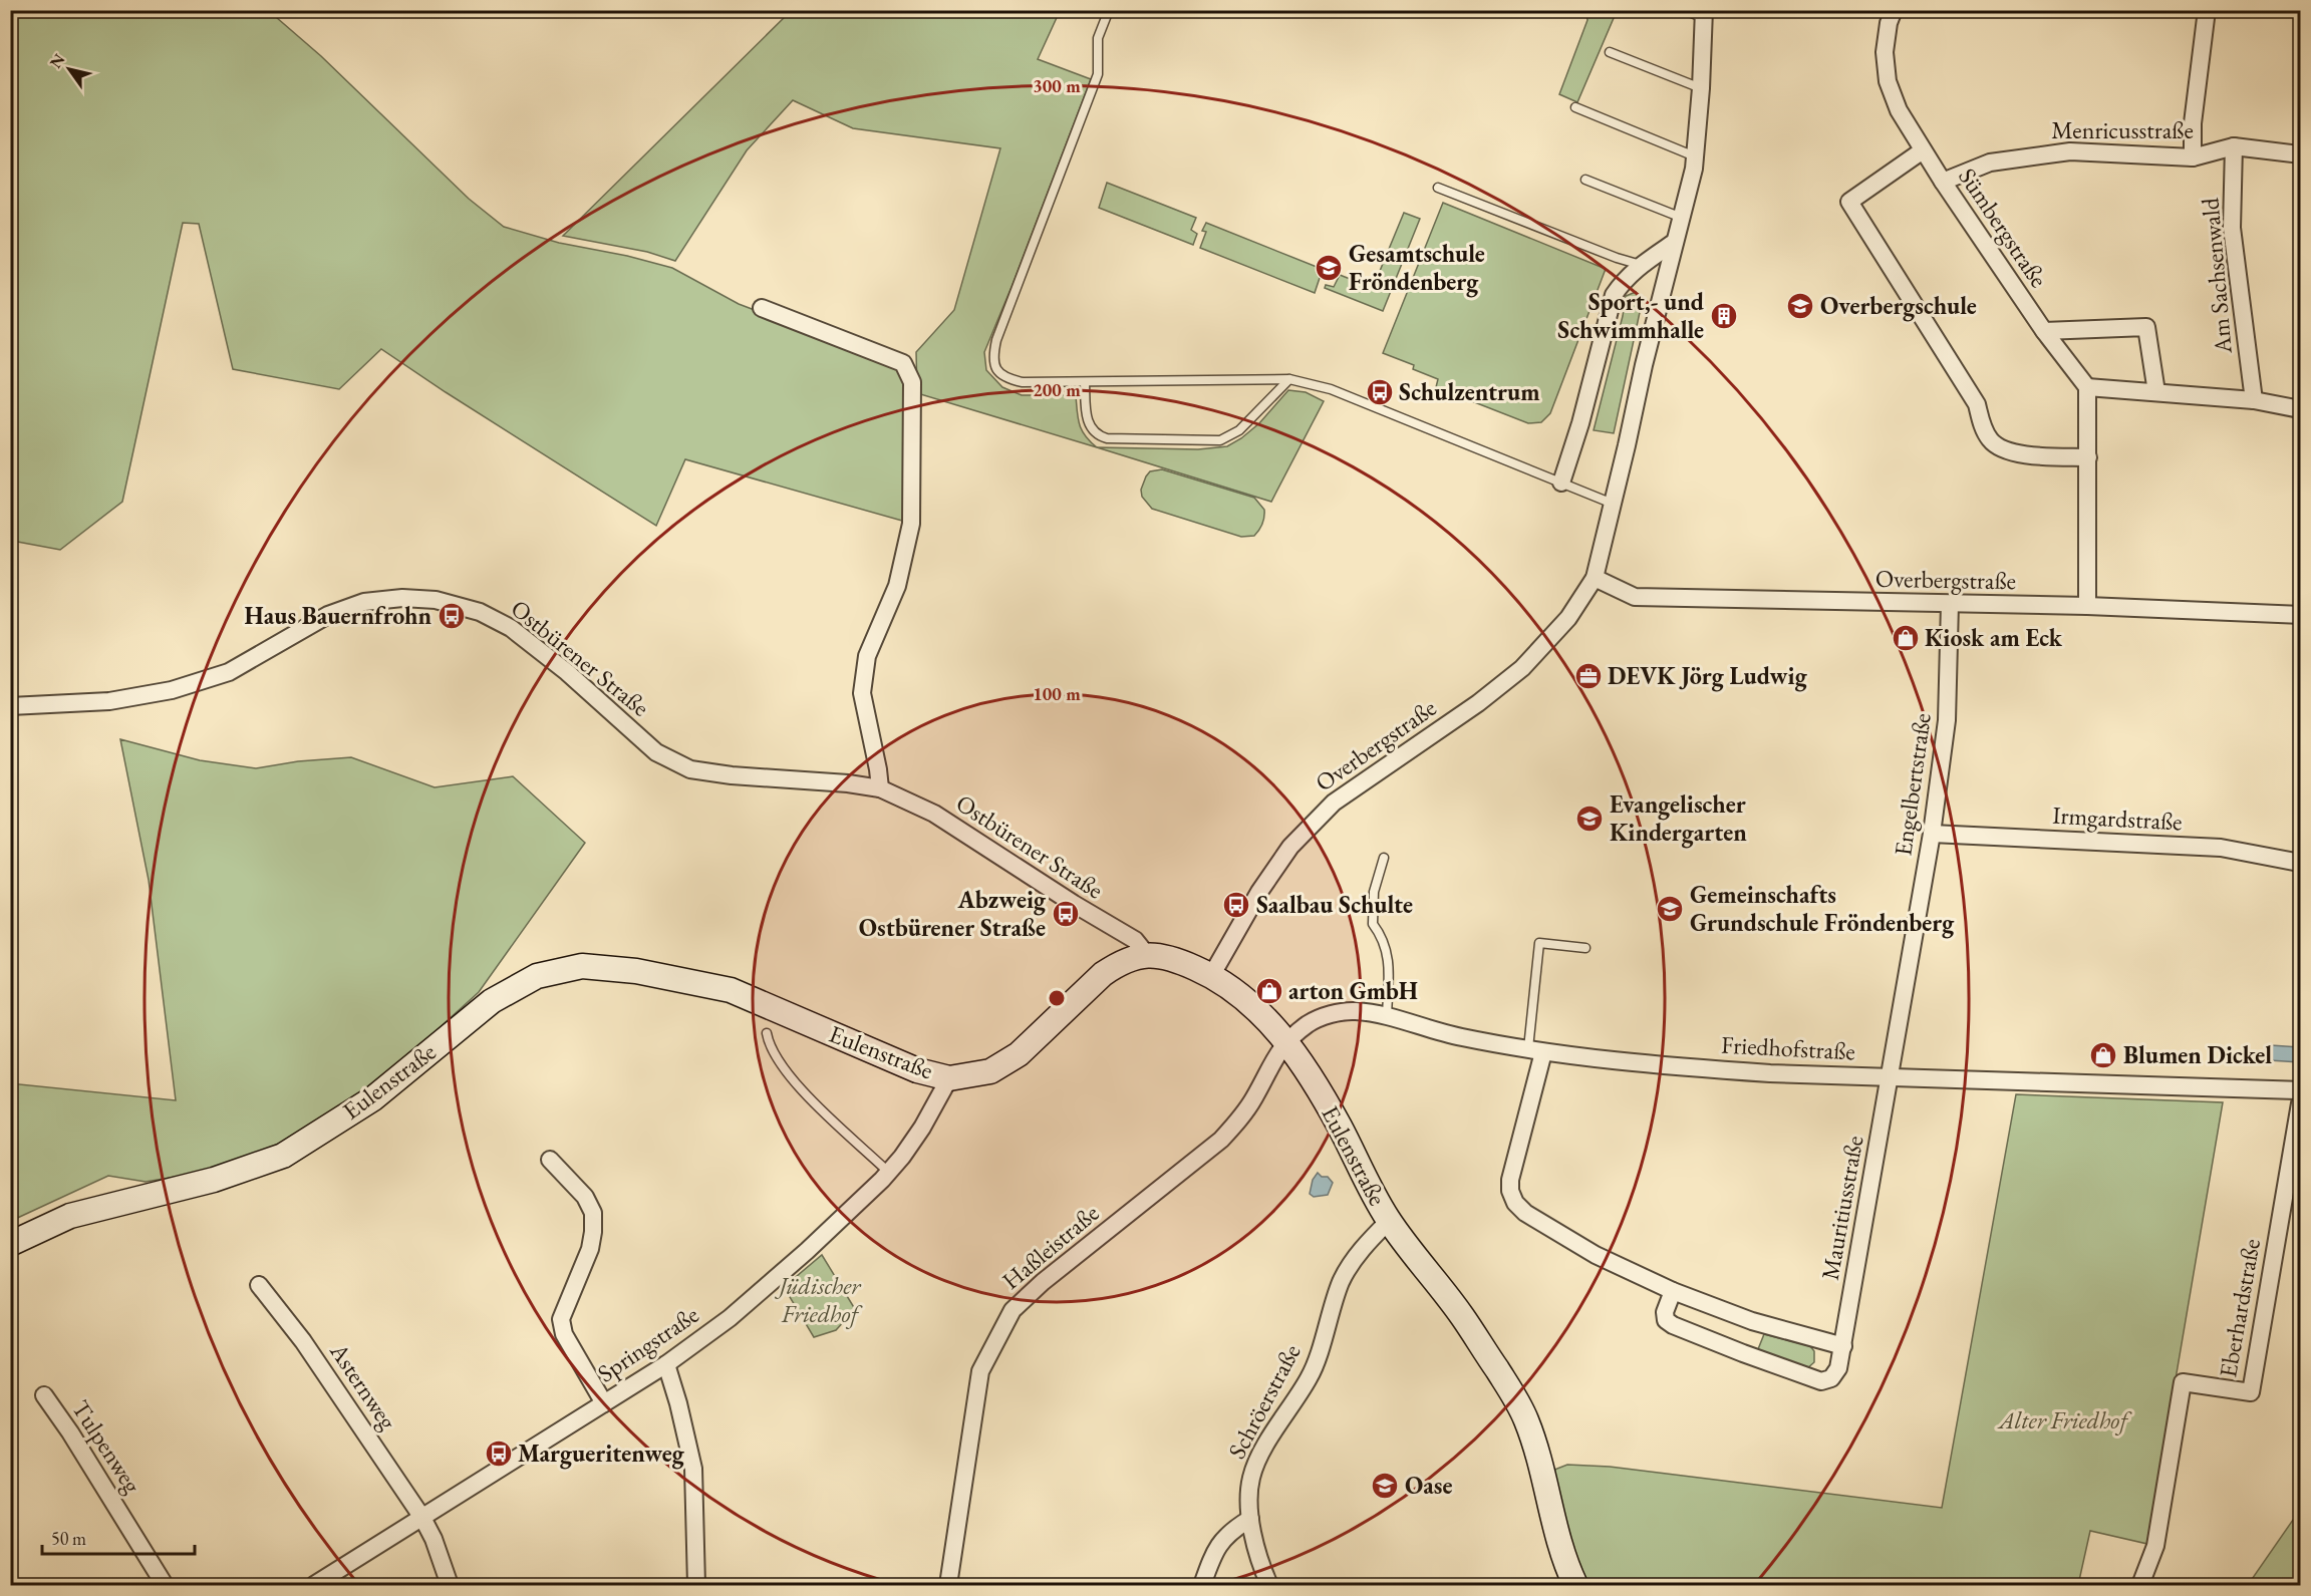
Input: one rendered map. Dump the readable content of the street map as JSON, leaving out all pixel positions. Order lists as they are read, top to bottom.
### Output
{
  "streets": {
    "main road": ["Eulenstraße"],
    "street": [
      "Menricusstraße",
      "Sümbergstraße",
      "Am Sachsenwald",
      "Overbergstraße",
      "Ostbürener Straße",
      "Engelbertstraße",
      "Irmgardstraße",
      "Friedhofstraße",
      "Mauritiusstraße",
      "Haßleistraße",
      "Eberhardstraße",
      "Springstraße",
      "Asternweg",
      "Schröerstraße",
      "Tulpenweg"
    ]
  },
  "crossings": [
    ["Menricusstraße", "Sümbergstraße"],
    ["Menricusstraße", "Am Sachsenwald"],
    ["Overbergstraße", "Engelbertstraße"],
    ["Overbergstraße", "Eulenstraße"],
    ["Ostbürener Straße", "Eulenstraße"],
    ["Engelbertstraße", "Irmgardstraße"],
    ["Engelbertstraße", "Friedhofstraße"],
    ["Engelbertstraße", "Mauritiusstraße"],
    ["Friedhofstraße", "Eulenstraße"],
    ["Friedhofstraße", "Mauritiusstraße"],
    ["Friedhofstraße", "Haßleistraße"],
    ["Eulenstraße", "Haßleistraße"],
    ["Eulenstraße", "Springstraße"],
    ["Eulenstraße", "Schröerstraße"],
    ["Springstraße", "Asternweg"]
  ],
  "parks": ["Jüdischer Friedhof", "Alter Friedhof"],
  "places": {
    "school or university": [
      "Gesamtschule Fröndenberg",
      "Overbergschule",
      "Evangelischer Kindergarten",
      "Gemeinschafts Grundschule Fröndenberg",
      "Oase"
    ],
    "building": ["Sport,- und Schwimmhalle"],
    "bus stop": [
      "Schulzentrum",
      "Haus Bauernfrohn",
      "Saalbau Schulte",
      "Abzweig Ostbürener Straße",
      "Margueritenweg"
    ],
    "shop": ["Kiosk am Eck", "arton GmbH", "Blumen Dickel"],
    "office": ["DEVK Jörg Ludwig"]
  },
  "scale_bar": "50 m",
  "north": "top left",
  "rings": ["300 m", "200 m", "100 m"]
}
